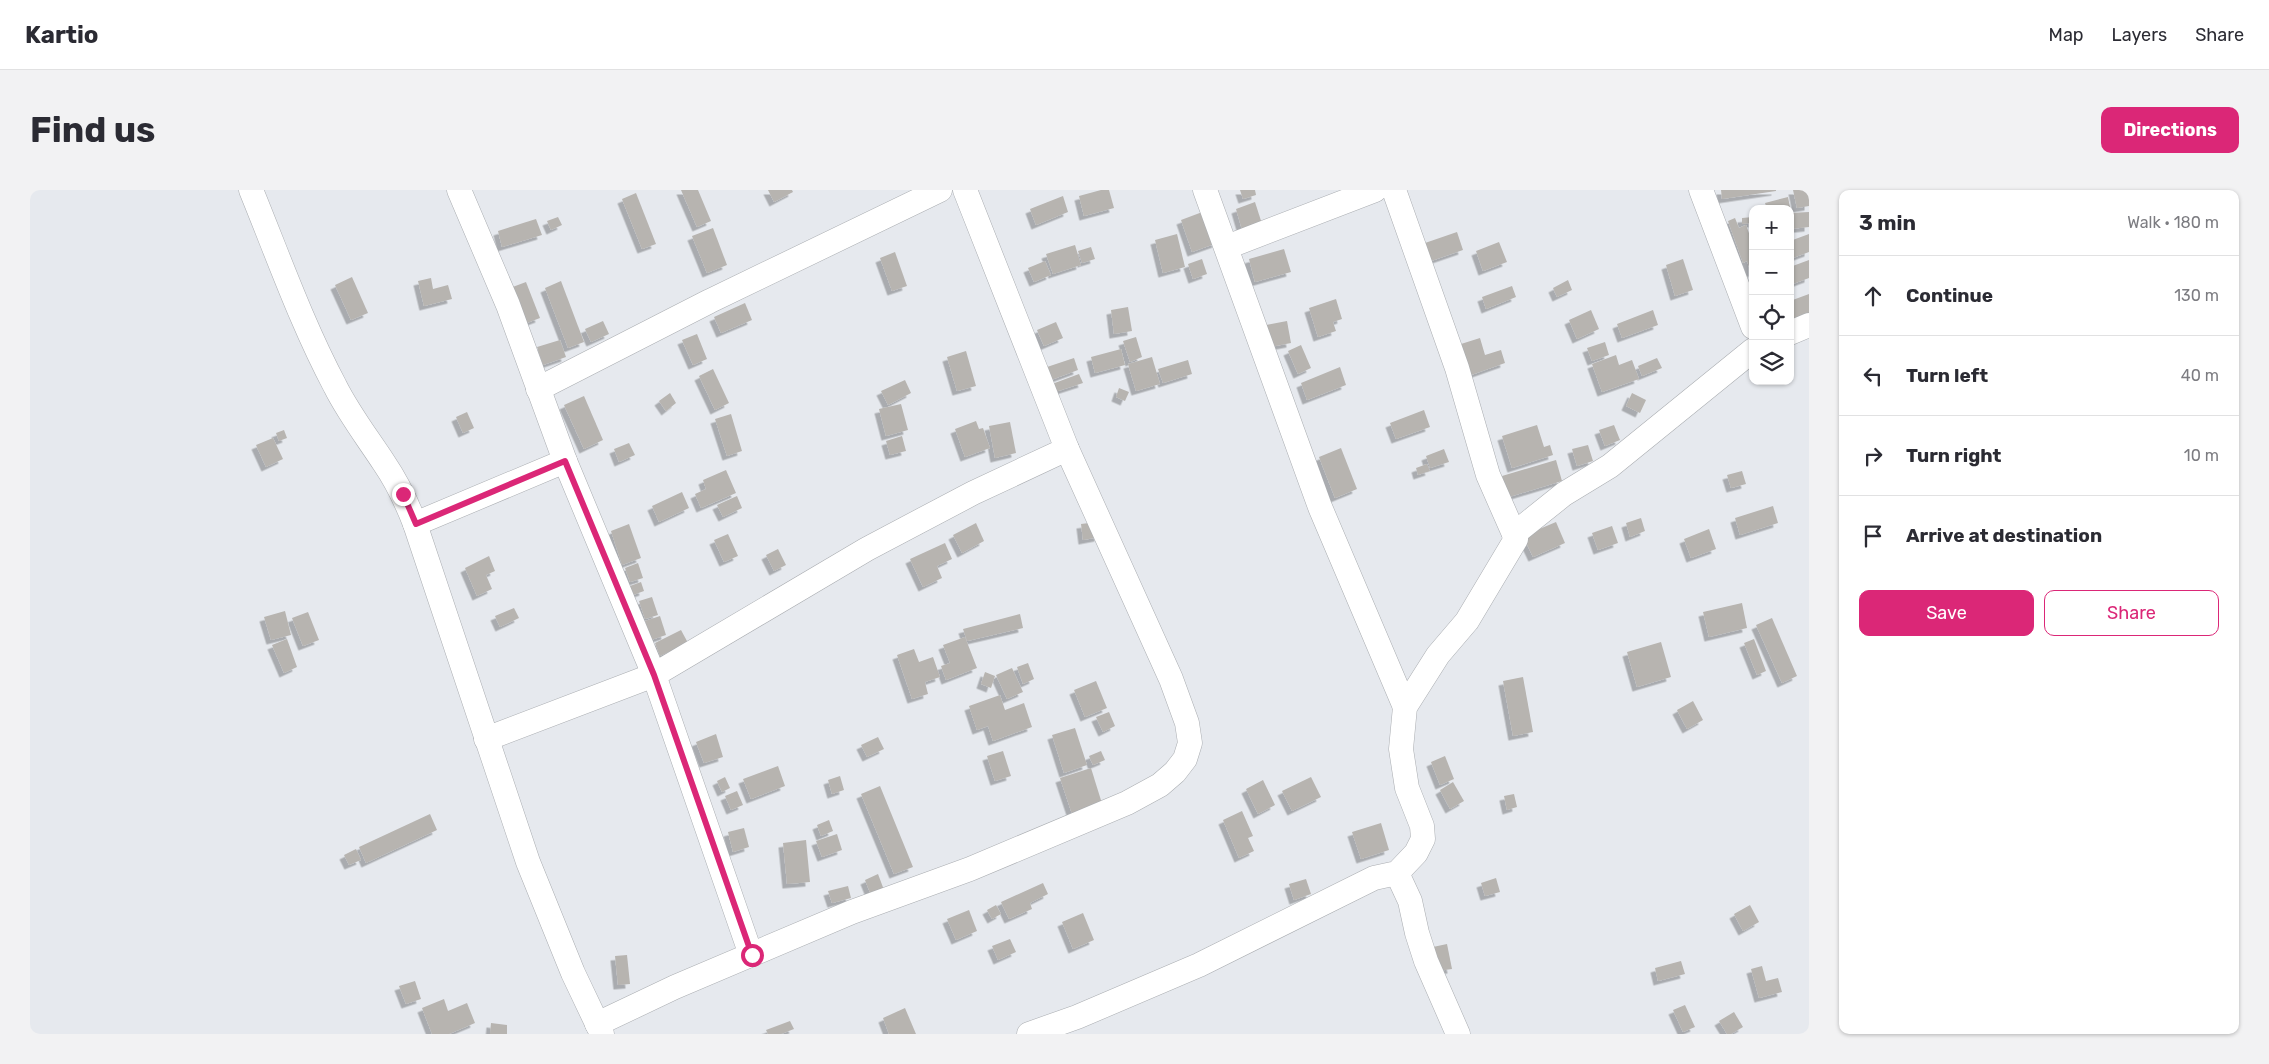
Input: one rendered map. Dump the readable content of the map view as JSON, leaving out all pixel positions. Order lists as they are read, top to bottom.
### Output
{
  "page": {
    "header": "Kartio",
    "nav": ["Map", "Layers", "Share"],
    "buttons": [
      "Directions",
      ["Save", "Share"]
    ],
    "title": "Find us",
    "heading": ["3 min", "Walk · 180 m"],
    "map_buttons": ["+", "−"],
    "list": [
      ["Continue", "130 m"],
      ["Turn left", "40 m"],
      ["Turn right", "10 m"],
      "Arrive at destination"
    ]
  }
}
